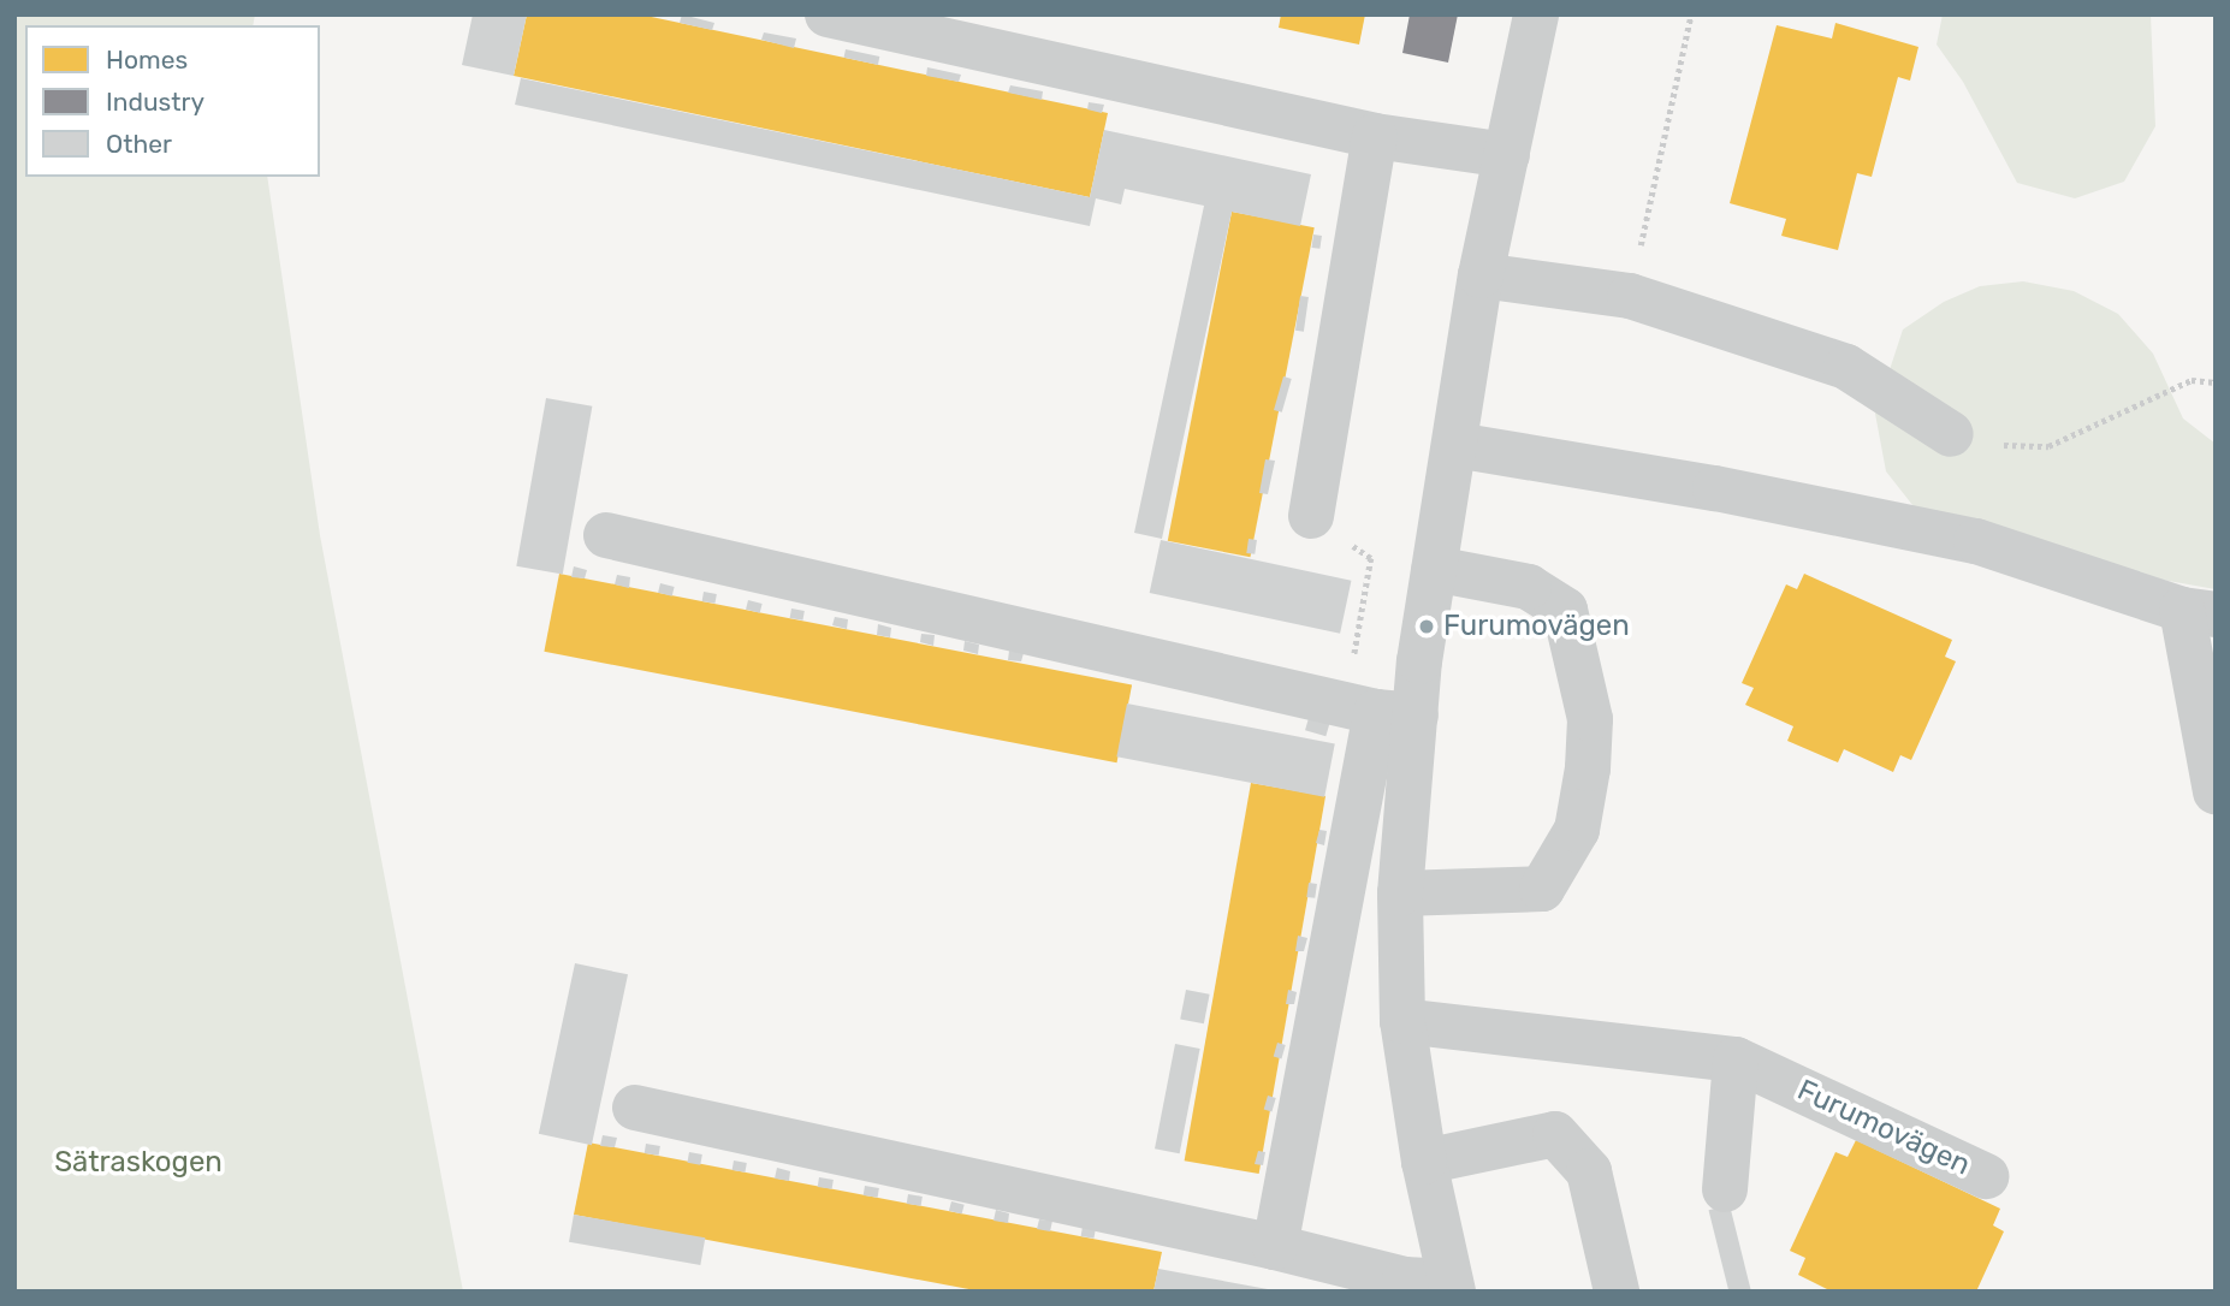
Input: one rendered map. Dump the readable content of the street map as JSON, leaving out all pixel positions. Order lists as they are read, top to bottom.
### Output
{
  "streets": {
    "street": ["Furumovägen"]
  },
  "parks": ["Sätraskogen"],
  "places": ["Furumovägen"],
  "legend": ["Homes", "Industry", "Other"]
}
